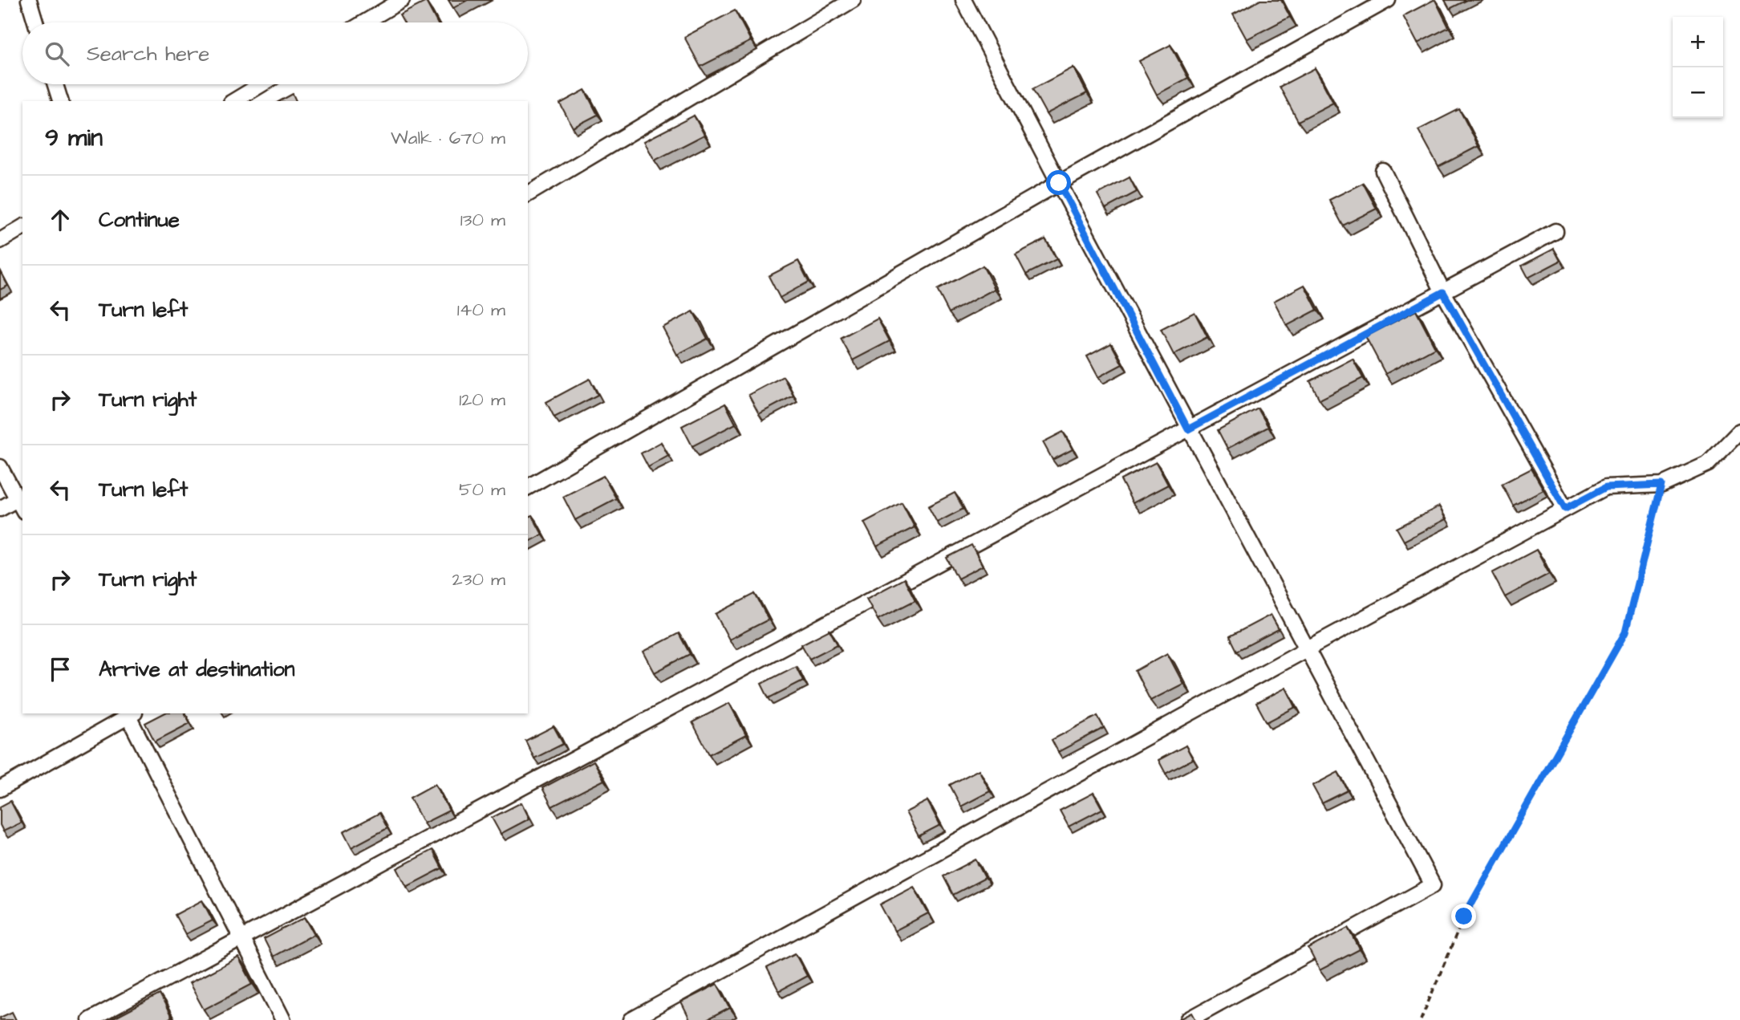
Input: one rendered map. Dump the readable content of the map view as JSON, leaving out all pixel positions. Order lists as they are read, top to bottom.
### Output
{
  "page": {
    "map_buttons": ["+", "−"],
    "search": "Search here",
    "heading": ["9 min", "Walk · 670 m"],
    "list": [
      ["Continue", "130 m"],
      ["Turn left", "140 m"],
      ["Turn right", "120 m"],
      ["Turn left", "50 m"],
      ["Turn right", "230 m"],
      "Arrive at destination"
    ]
  }
}
